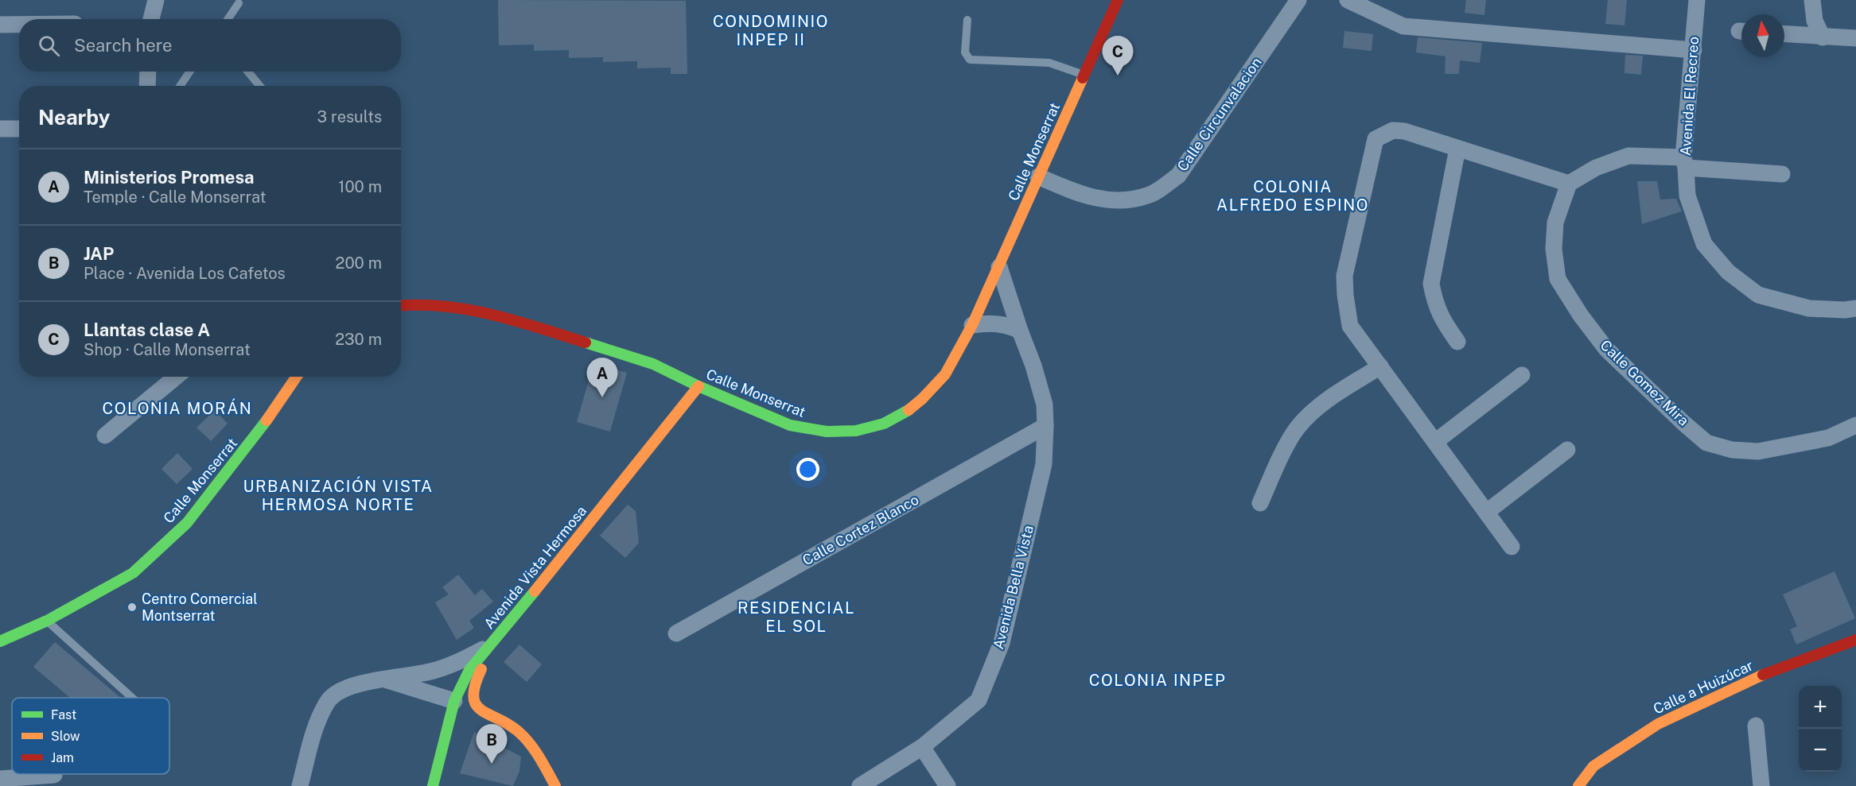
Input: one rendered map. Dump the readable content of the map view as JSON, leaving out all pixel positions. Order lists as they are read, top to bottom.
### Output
{
  "streets": {
    "street": [
      "Avenida El Recreo",
      "Calle Circunvalacion",
      "Calle Monserrat",
      "Calle Gomez Mira",
      "Calle Cortez Blanco",
      "Avenida Vista Hermosa",
      "Avenida Bella Vista",
      "Calle a Huizúcar"
    ]
  },
  "crossings": [
    ["Calle Circunvalacion", "Calle Monserrat"],
    ["Calle Monserrat", "Avenida Vista Hermosa"],
    ["Calle Monserrat", "Avenida Bella Vista"],
    ["Calle Cortez Blanco", "Avenida Bella Vista"]
  ],
  "districts": [
    "CONDOMINIO INPEP II",
    "COLONIA ALFREDO ESPINO",
    "COLONIA MORÁN",
    "URBANIZACIÓN VISTA HERMOSA NORTE",
    "RESIDENCIAL EL SOL",
    "COLONIA INPEP"
  ],
  "places": ["Centro Comercial Montserrat"],
  "legend": ["Fast", "Slow", "Jam"],
  "north": "top",
  "page": {
    "search": "Search here",
    "pins": ["C", "A", "B"],
    "heading": ["Nearby", "3 results"],
    "list": [
      {
        "mark": "A",
        "name": "Ministerios Promesa",
        "note": "Temple · Calle Monserrat",
        "value": "100 m"
      },
      {
        "mark": "B",
        "name": "JAP",
        "note": "Place · Avenida Los Cafetos",
        "value": "200 m"
      },
      {
        "mark": "C",
        "name": "Llantas clase A",
        "note": "Shop · Calle Monserrat",
        "value": "230 m"
      }
    ],
    "map_buttons": ["+", "−"]
  }
}
